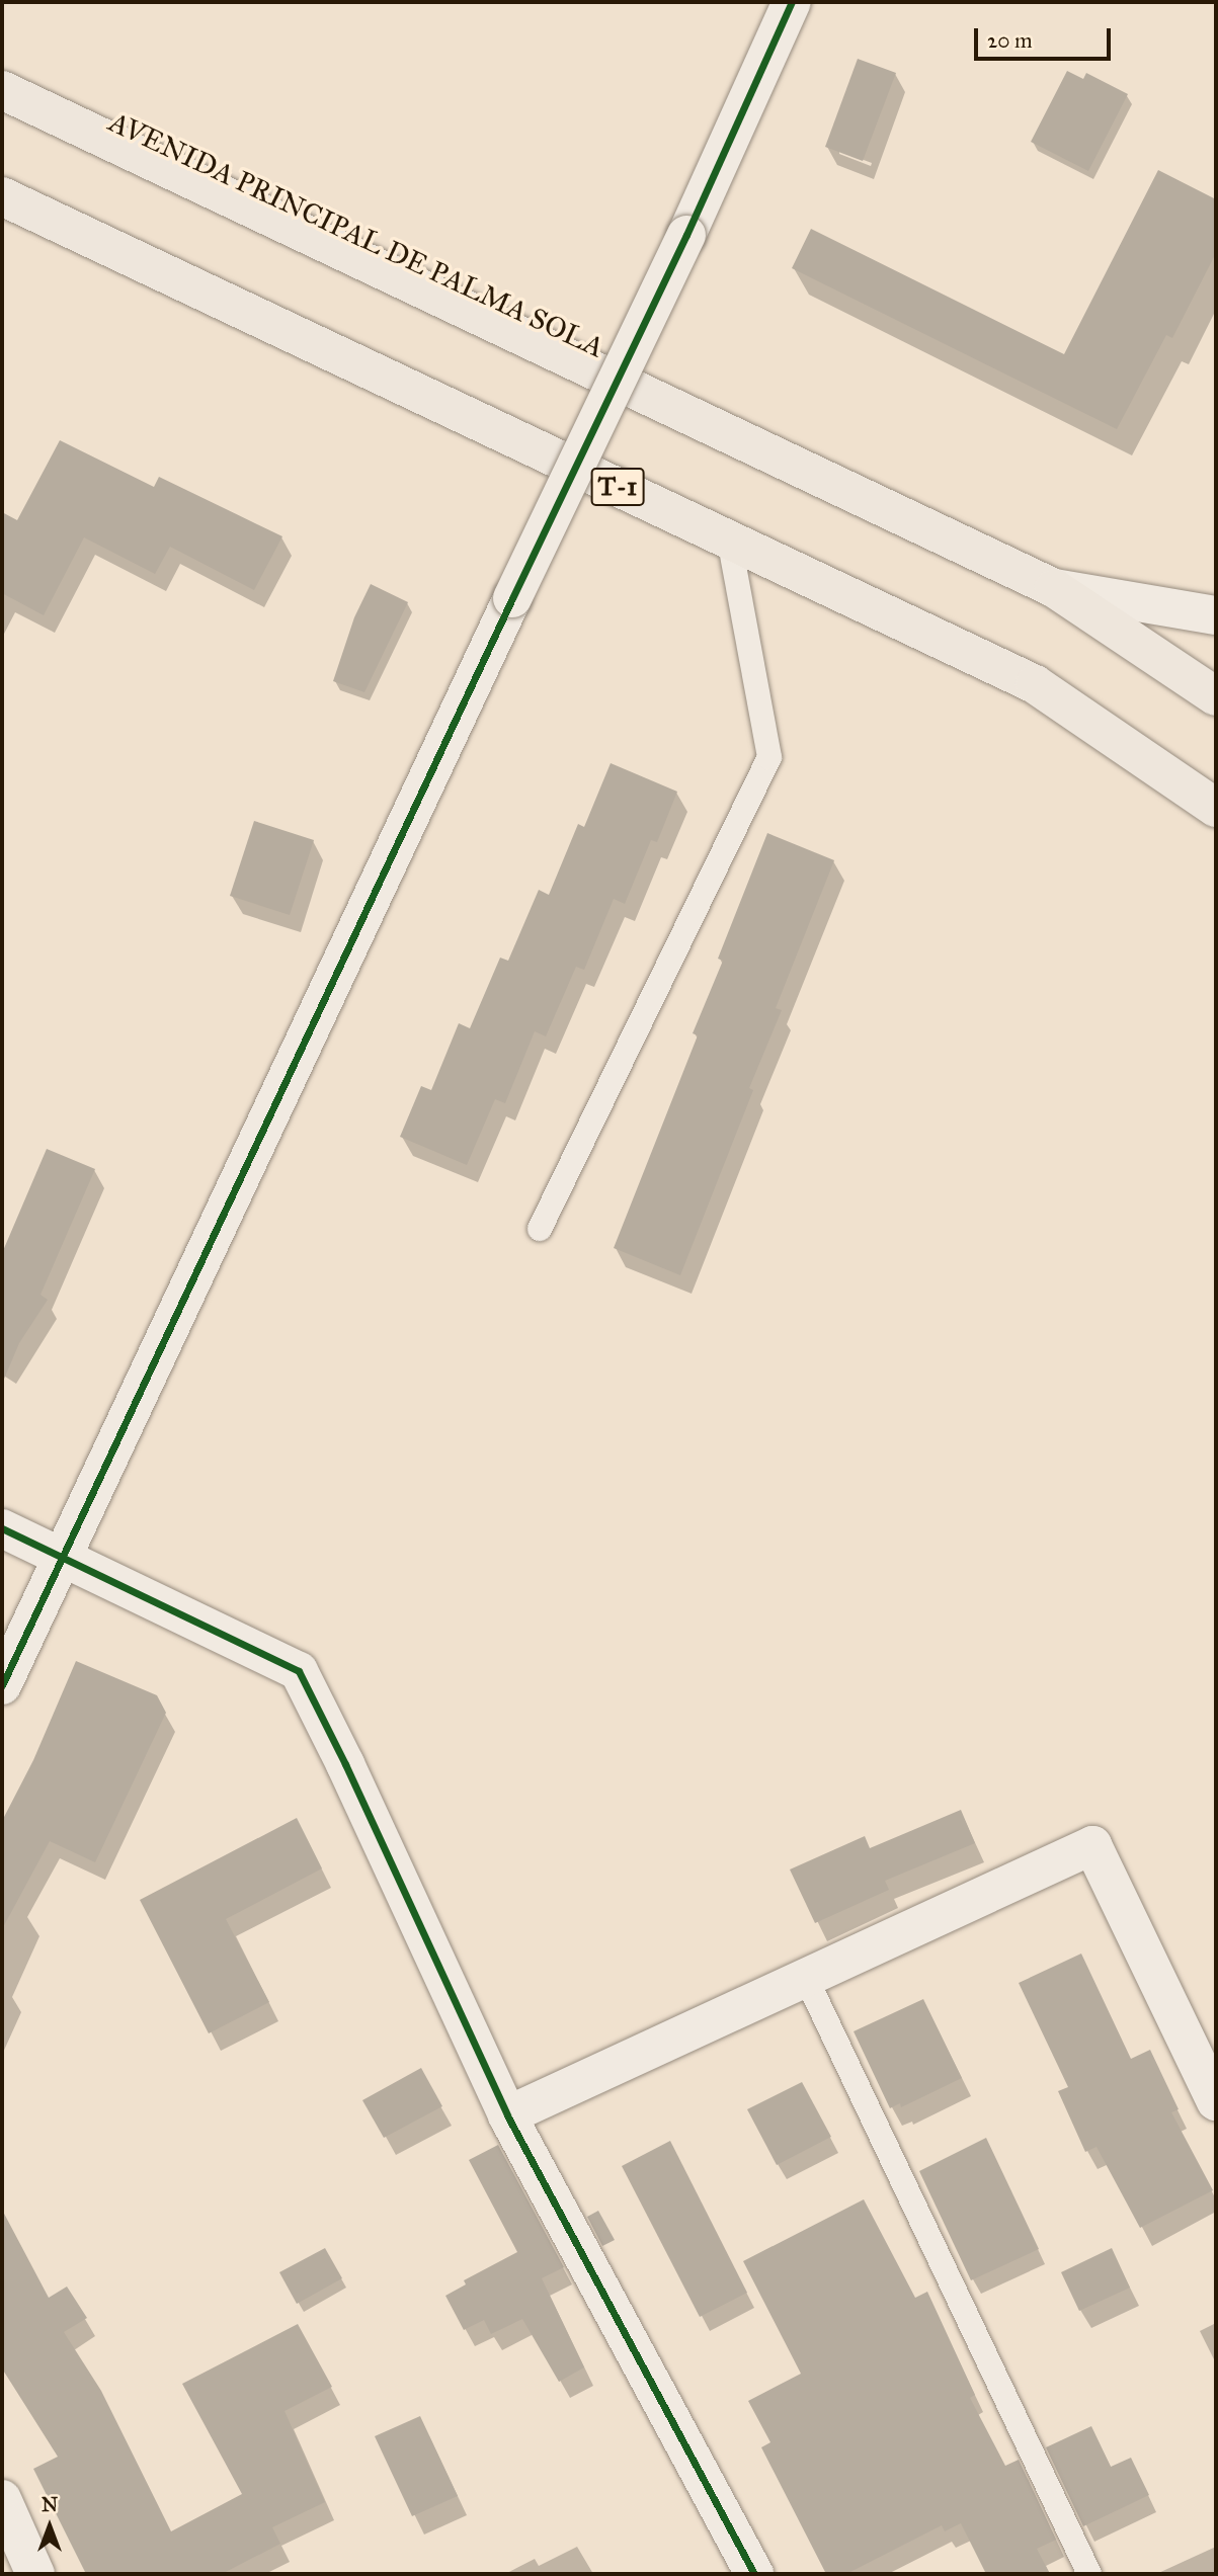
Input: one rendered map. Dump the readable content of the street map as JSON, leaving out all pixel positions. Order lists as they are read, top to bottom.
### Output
{
  "streets": {
    "highway": ["AVENIDA PRINCIPAL DE PALMA SOLA", "T-1"]
  },
  "scale_bar": "20 m",
  "north": "top"
}
